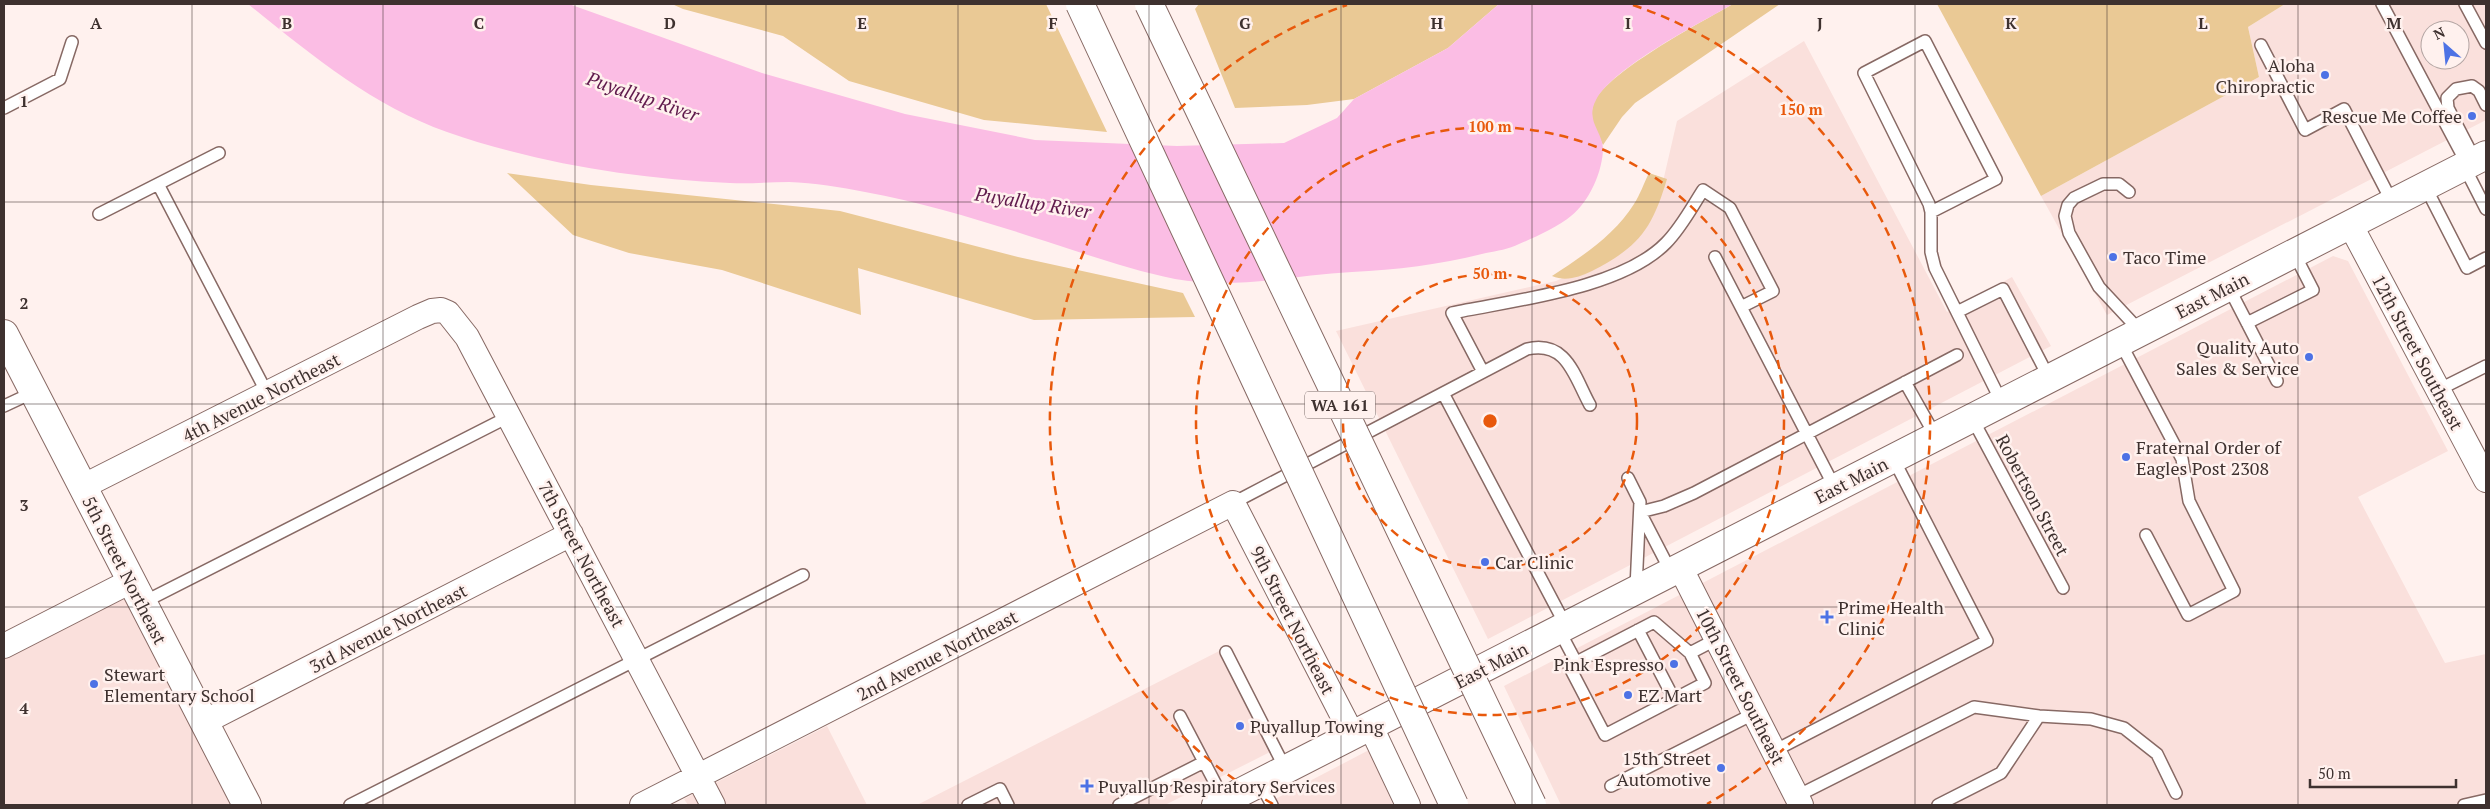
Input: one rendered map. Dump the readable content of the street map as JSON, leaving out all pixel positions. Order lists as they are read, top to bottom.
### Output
{
  "streets": {
    "main road": ["East Main", "WA 161", "5th Street Northeast"],
    "street": [
      "12th Street Southeast",
      "4th Avenue Northeast",
      "7th Street Northeast",
      "9th Street Northeast",
      "3rd Avenue Northeast",
      "2nd Avenue Northeast",
      "10th Street Southeast"
    ],
    "lane": ["Robertson Street"]
  },
  "crossings": [
    ["East Main", "12th Street Southeast"],
    ["East Main", "Robertson Street"],
    ["East Main", "9th Street Northeast"],
    ["East Main", "10th Street Southeast"],
    ["4th Avenue Northeast", "7th Street Northeast"],
    ["4th Avenue Northeast", "5th Street Northeast"],
    ["7th Street Northeast", "3rd Avenue Northeast"],
    ["7th Street Northeast", "2nd Avenue Northeast"],
    ["5th Street Northeast", "3rd Avenue Northeast"],
    ["9th Street Northeast", "2nd Avenue Northeast"]
  ],
  "water": ["Puyallup River"],
  "places": {
    "other": [
      "Aloha Chiropractic",
      "Rescue Me Coffee",
      "Taco Time",
      "Quality Auto Sales & Service",
      "Fraternal Order of Eagles Post 2308",
      "Car Clinic",
      "Pink Espresso",
      "Stewart Elementary School",
      "EZ Mart",
      "Puyallup Towing",
      "15th Street Automotive"
    ],
    "health": ["Prime Health Clinic", "Puyallup Respiratory Services"]
  },
  "scale_bar": "50 m",
  "north": "top left",
  "grid": {
    "columns": [
      "A",
      "B",
      "C",
      "D",
      "E",
      "F",
      "G",
      "H",
      "I",
      "J",
      "K",
      "L",
      "M"
    ],
    "rows": [
      "1",
      "2",
      "3",
      "4"
    ]
  },
  "rings": ["150 m", "100 m", "50 m"]
}
